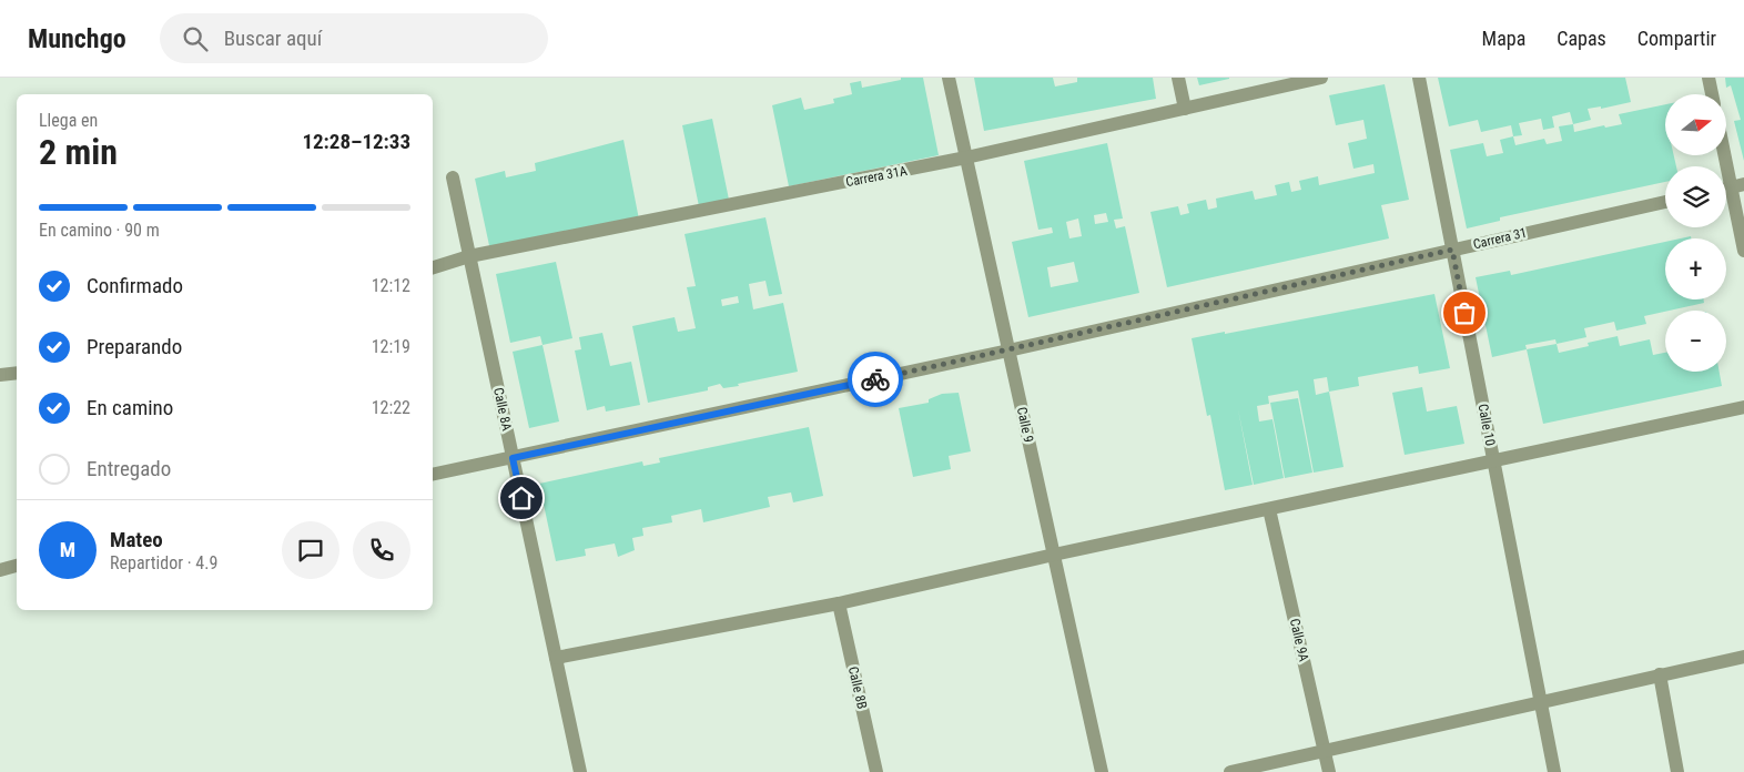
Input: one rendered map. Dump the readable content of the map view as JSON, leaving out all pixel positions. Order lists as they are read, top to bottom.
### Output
{
  "streets": {
    "street": [
      "Carrera 31A",
      "Carrera 31",
      "Calle 8A",
      "Calle 9",
      "Calle 10",
      "Calle 9A",
      "Calle 8B"
    ]
  },
  "crossings": [
    ["Carrera 31A", "Calle 8A"],
    ["Carrera 31A", "Calle 9"],
    ["Carrera 31", "Calle 8A"],
    ["Carrera 31", "Calle 9"],
    ["Carrera 31", "Calle 10"]
  ],
  "north": "right",
  "page": {
    "header": "Munchgo",
    "search": "Buscar aquí",
    "nav": ["Mapa", "Capas", "Compartir"],
    "map_buttons": ["+", "−"],
    "heading": ["2 min", "Llega en", "12:28–12:33"],
    "panel": ["Mateo", "Repartidor · 4.9"],
    "bar": "En camino · 90 m",
    "list": [
      ["Confirmado", "12:12"],
      ["Preparando", "12:19"],
      ["En camino", "12:22"],
      "Entregado"
    ],
    "round": "M"
  }
}
